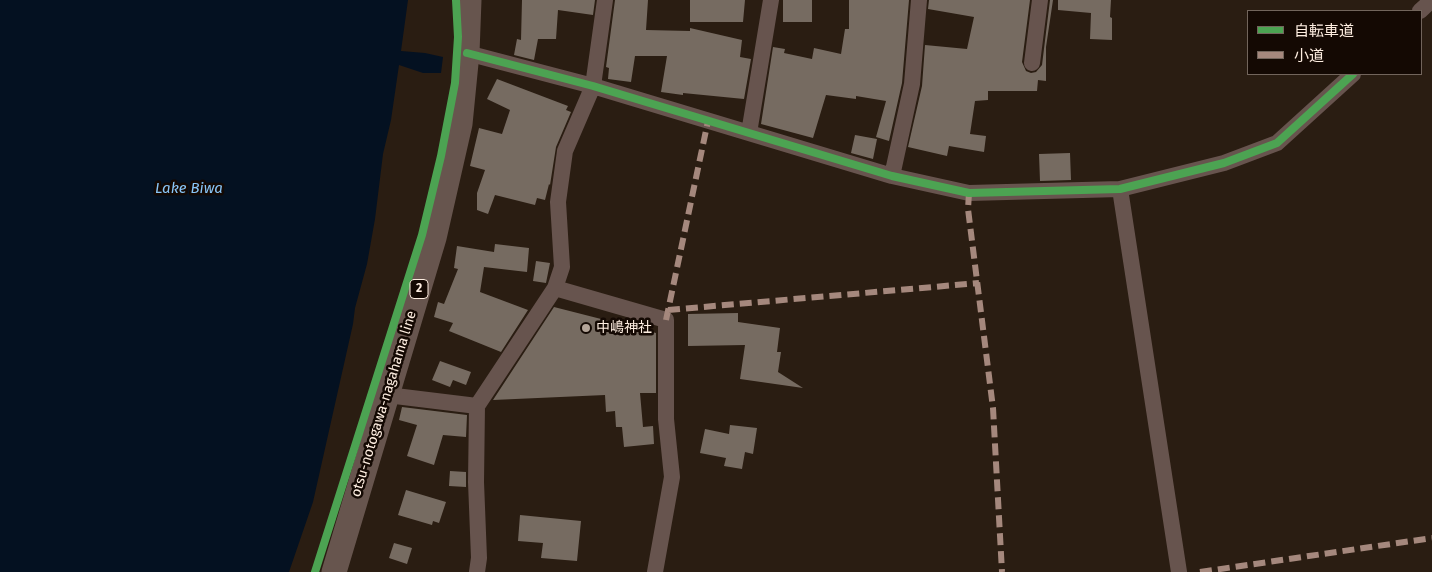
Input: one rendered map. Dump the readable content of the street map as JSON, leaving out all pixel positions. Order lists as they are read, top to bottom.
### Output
{
  "streets": {
    "main road": ["2", "otsu-notogawa-nagahama line"]
  },
  "water": ["Lake Biwa"],
  "places": ["中嶋神社"],
  "legend": ["自転車道", "小道"]
}
